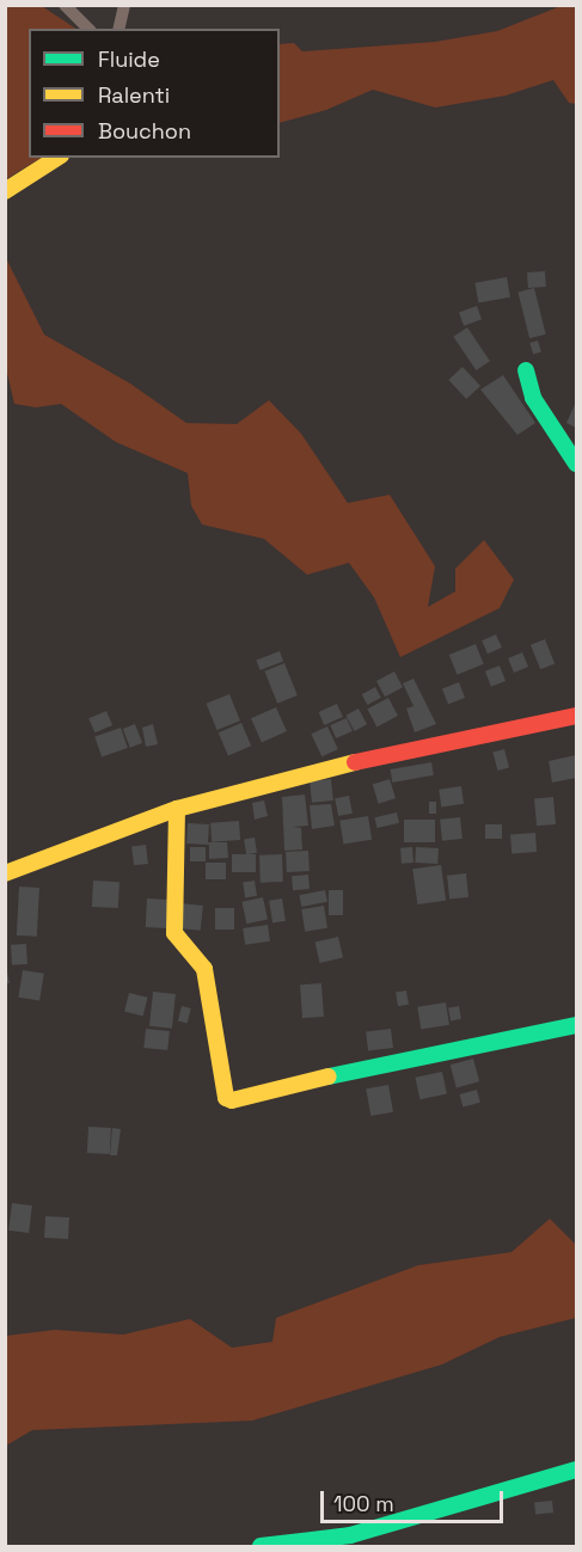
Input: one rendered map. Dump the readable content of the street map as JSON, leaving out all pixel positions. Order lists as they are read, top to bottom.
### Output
{
  "legend": ["Fluide", "Ralenti", "Bouchon"],
  "scale_bar": "100 m"
}
